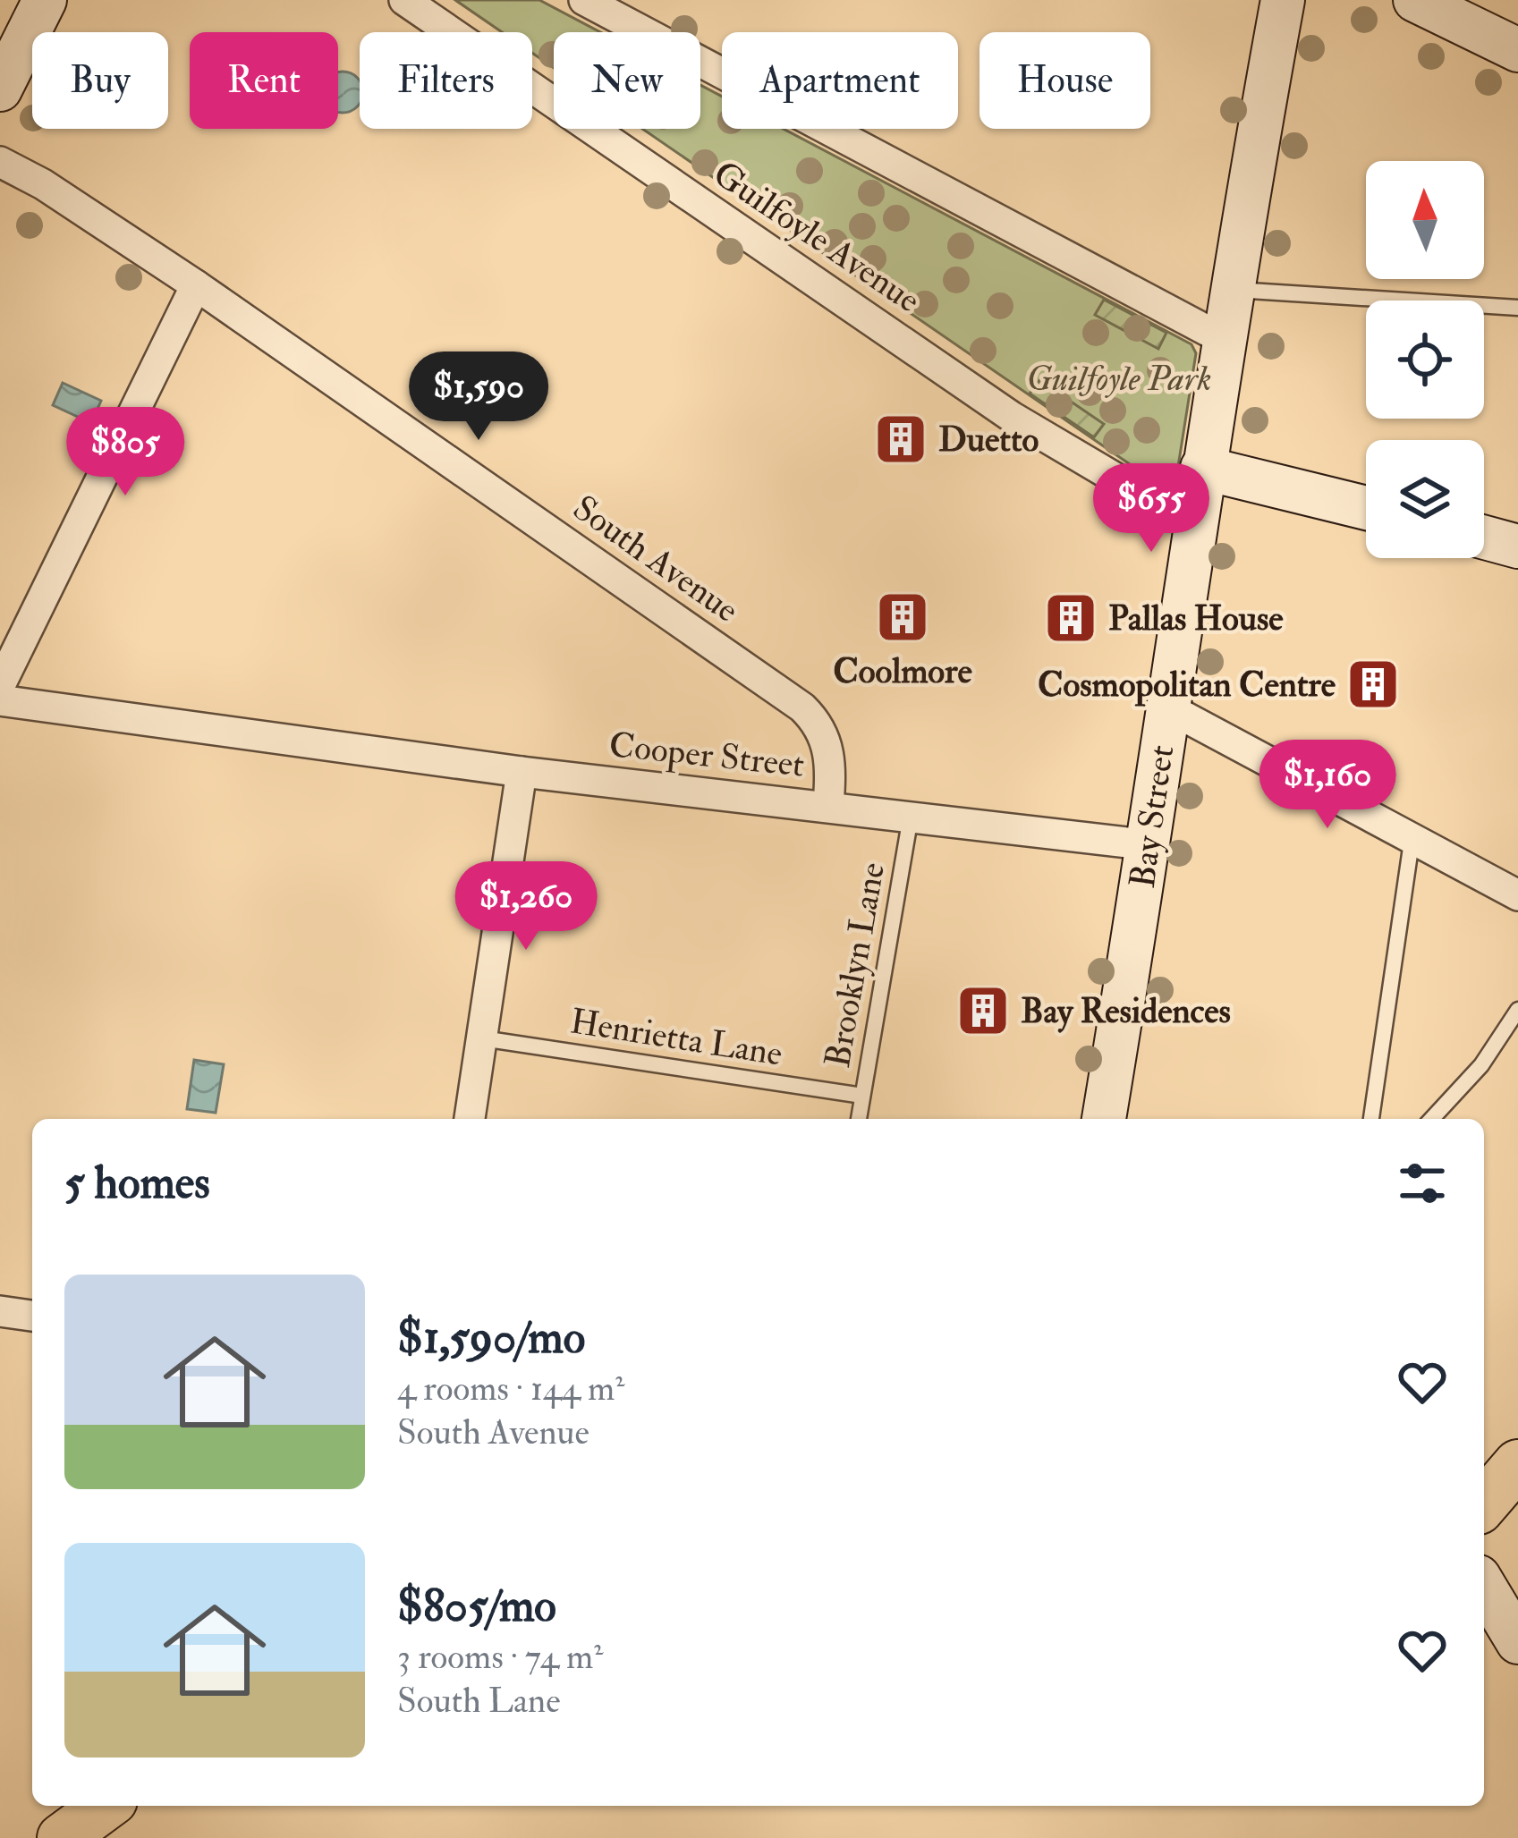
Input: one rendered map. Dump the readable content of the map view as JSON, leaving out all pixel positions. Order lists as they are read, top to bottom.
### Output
{
  "streets": {
    "street": [
      "Guilfoyle Avenue",
      "South Avenue",
      "Cooper Street",
      "Bay Street"
    ],
    "lane": ["Brooklyn Lane", "Henrietta Lane"]
  },
  "crossings": [
    ["Guilfoyle Avenue", "Bay Street"],
    ["South Avenue", "Cooper Street"],
    ["Cooper Street", "Bay Street"],
    ["Cooper Street", "Brooklyn Lane"],
    ["Brooklyn Lane", "Henrietta Lane"]
  ],
  "parks": ["Guilfoyle Park"],
  "places": {
    "building": [
      "Duetto",
      "Coolmore",
      "Pallas House",
      "Cosmopolitan Centre",
      "Bay Residences"
    ]
  },
  "north": "top",
  "page": {
    "chip": [
      "Buy",
      "Rent",
      "Filters",
      "New",
      "Apartment",
      "House"
    ],
    "price": [
      "$1,590",
      "$805",
      "$655",
      "$1,160",
      "$1,260"
    ],
    "heading": "5 homes",
    "list": [
      {
        "name": "$1,590/mo",
        "note": "4 rooms · 144 m² · South Avenue"
      },
      {
        "name": "$805/mo",
        "note": "3 rooms · 74 m² · South Lane"
      }
    ]
  }
}
